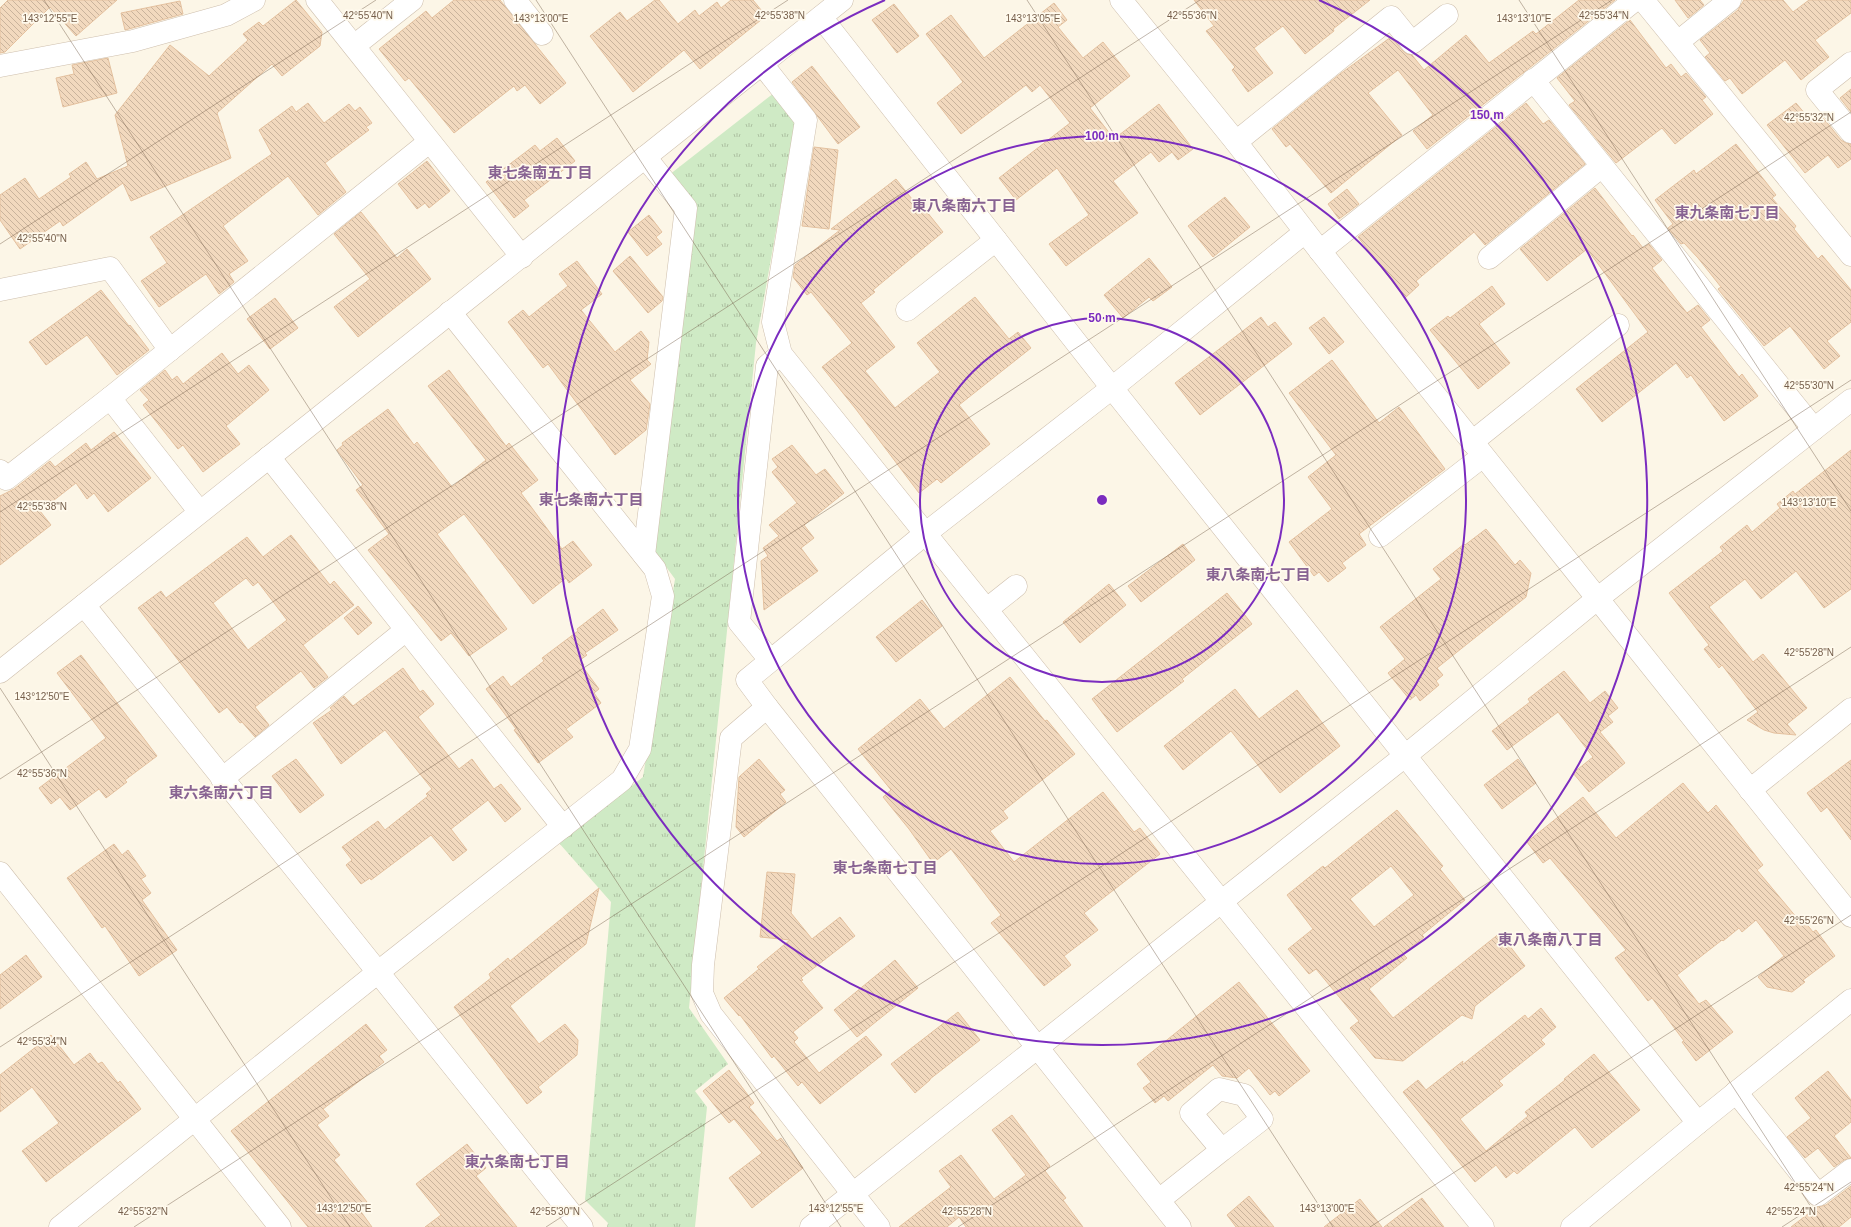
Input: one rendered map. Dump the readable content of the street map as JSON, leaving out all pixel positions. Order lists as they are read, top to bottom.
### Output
{
  "districts": [
    "東七条南五丁目",
    "東八条南六丁目",
    "東九条南七丁目",
    "東七条南六丁目",
    "東八条南七丁目",
    "東六条南六丁目",
    "東七条南七丁目",
    "東八条南八丁目",
    "東六条南七丁目"
  ],
  "coordinates": [
    "42°55'40\"N",
    "42°55'38\"N",
    "42°55'36\"N",
    "42°55'34\"N",
    "143°12'55\"E",
    "143°13'05\"E",
    "143°13'00\"E",
    "143°13'10\"E",
    "42°55'32\"N",
    "42°55'30\"N",
    "42°55'28\"N",
    "143°12'50\"E",
    "42°55'26\"N",
    "42°55'24\"N"
  ],
  "rings": ["150 m", "100 m", "50 m"]
}
